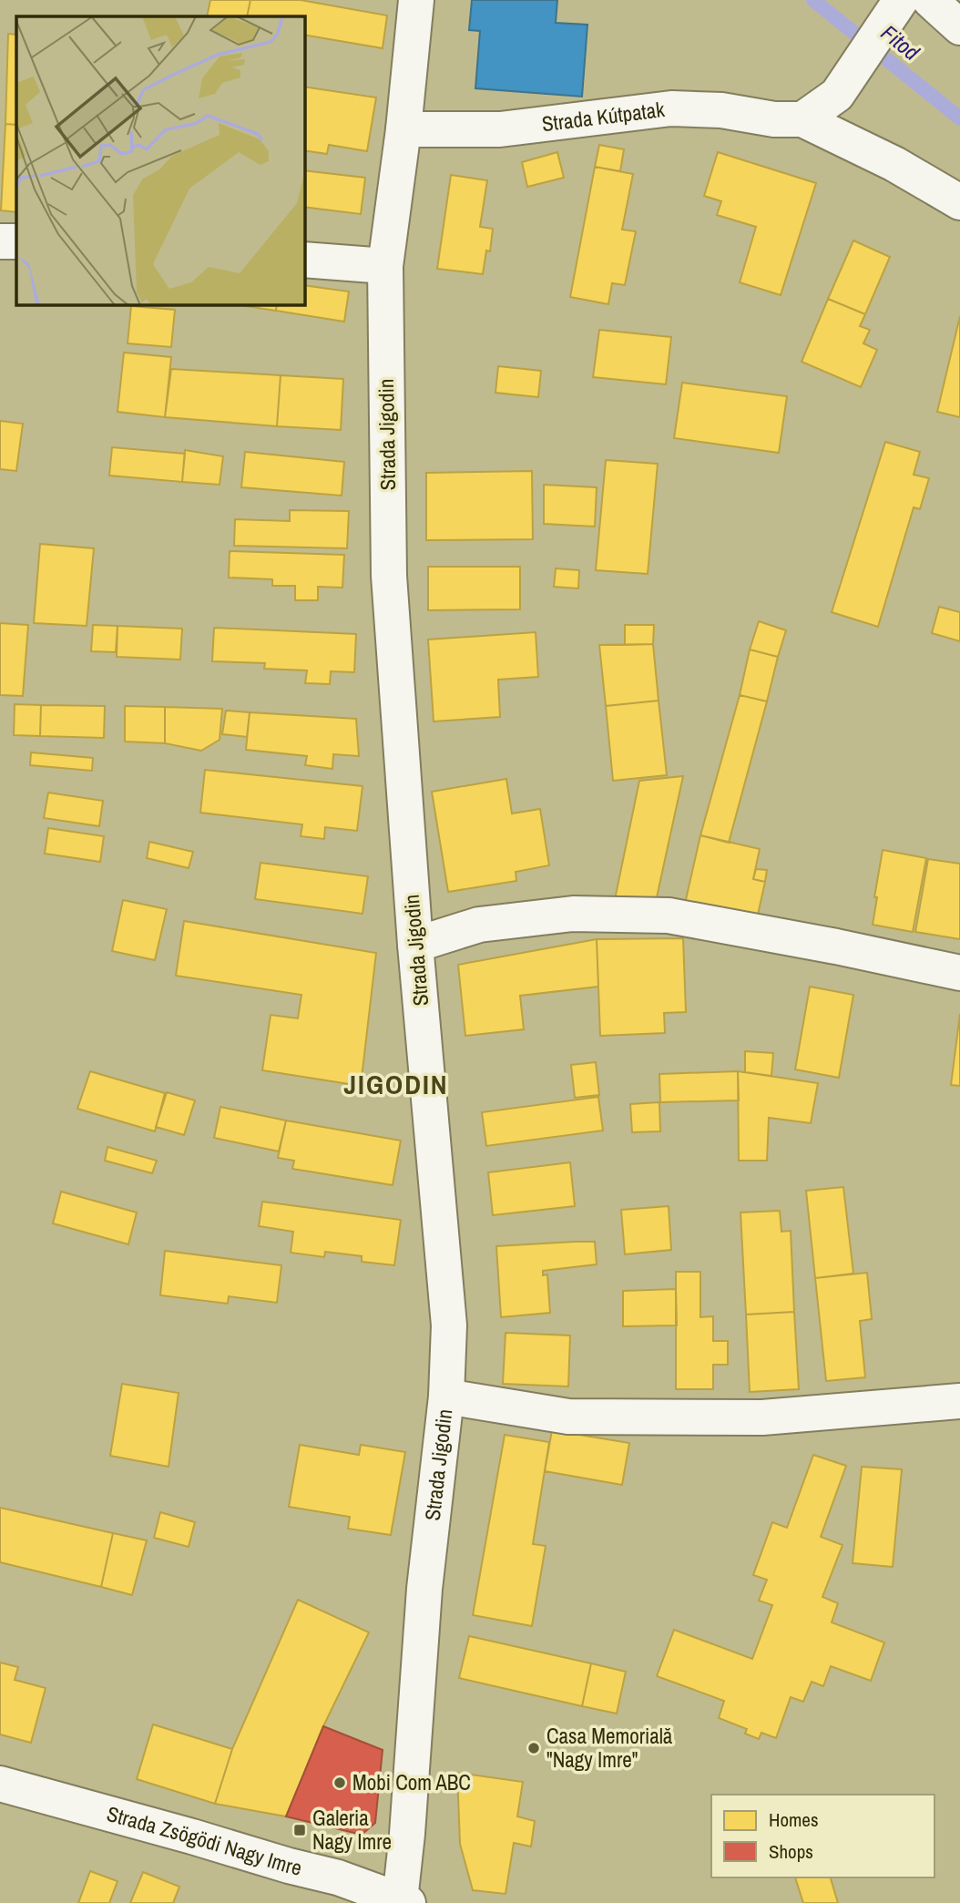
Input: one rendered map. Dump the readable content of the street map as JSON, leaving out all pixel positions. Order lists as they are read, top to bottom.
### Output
{
  "streets": {
    "street": ["Strada Kútpatak", "Strada Jigodin", "Strada Zsögödi Nagy Imre"]
  },
  "crossings": [
    ["Strada Kútpatak", "Strada Jigodin"],
    ["Strada Jigodin", "Strada Zsögödi Nagy Imre"]
  ],
  "districts": ["JIGODIN"],
  "water": ["Fitod"],
  "places": {
    "other": ["Casa Memorială \"Nagy Imre\"", "Mobi Com ABC"],
    "transit": ["Galeria Nagy Imre"]
  },
  "legend": ["Homes", "Shops"]
}
